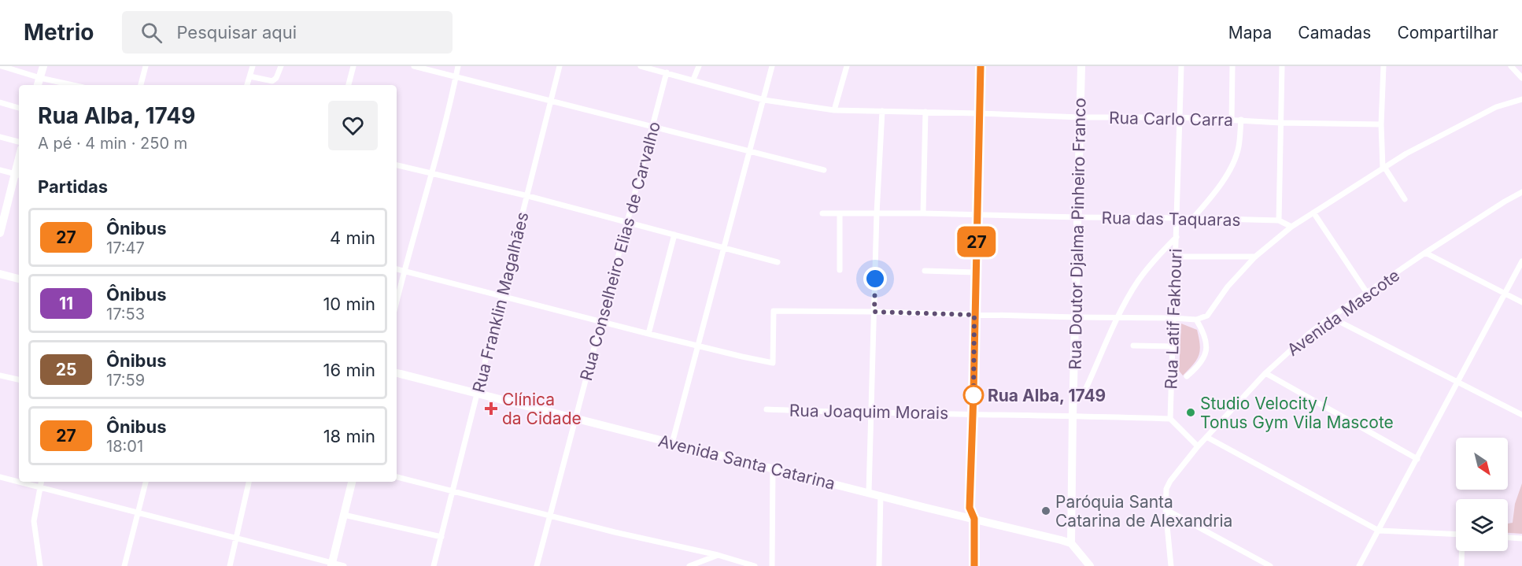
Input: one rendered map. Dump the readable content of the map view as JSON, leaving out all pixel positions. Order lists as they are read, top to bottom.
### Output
{
  "streets": {
    "street": [
      "Rua Carlo Carra",
      "Rua das Taquaras",
      "Rua Doutor Djalma Pinheiro Franco",
      "Rua Conselheiro Elias de Carvalho",
      "Rua Franklin Magalhães",
      "Avenida Mascote",
      "Rua Latif Fakhouri",
      "Rua Joaquim Morais",
      "Avenida Santa Catarina"
    ]
  },
  "crossings": [
    ["Rua Carlo Carra", "Rua Doutor Djalma Pinheiro Franco"],
    ["Rua Carlo Carra", "Rua Conselheiro Elias de Carvalho"],
    ["Rua Carlo Carra", "Rua Latif Fakhouri"],
    ["Rua das Taquaras", "Rua Doutor Djalma Pinheiro Franco"],
    ["Rua das Taquaras", "Rua Latif Fakhouri"],
    ["Rua Doutor Djalma Pinheiro Franco", "Rua Joaquim Morais"],
    ["Rua Doutor Djalma Pinheiro Franco", "Avenida Santa Catarina"],
    ["Rua Conselheiro Elias de Carvalho", "Avenida Santa Catarina"],
    ["Rua Franklin Magalhães", "Avenida Santa Catarina"],
    ["Rua Latif Fakhouri", "Rua Joaquim Morais"]
  ],
  "places": {
    "other": ["Rua Alba, 1749", "Studio Velocity / Tonus Gym Vila Mascote", "Paróquia Santa Catarina de Alexandria"],
    "health": ["Clínica da Cidade"]
  },
  "lines": ["bus line 27"],
  "north": "bottom right",
  "page": {
    "header": "Metrio",
    "search": "Pesquisar aqui",
    "nav": ["Mapa", "Camadas", "Compartilhar"],
    "on_map": "27",
    "heading": [
      ["Rua Alba, 1749", "A pé · 4 min · 250 m"],
      "Partidas"
    ],
    "list": [
      {
        "mark": "27",
        "name": "Ônibus",
        "note": "17:47",
        "value": "4 min"
      },
      {
        "mark": "11",
        "name": "Ônibus",
        "note": "17:53",
        "value": "10 min"
      },
      {
        "mark": "25",
        "name": "Ônibus",
        "note": "17:59",
        "value": "16 min"
      },
      {
        "mark": "27",
        "name": "Ônibus",
        "note": "18:01",
        "value": "18 min"
      }
    ]
  }
}
